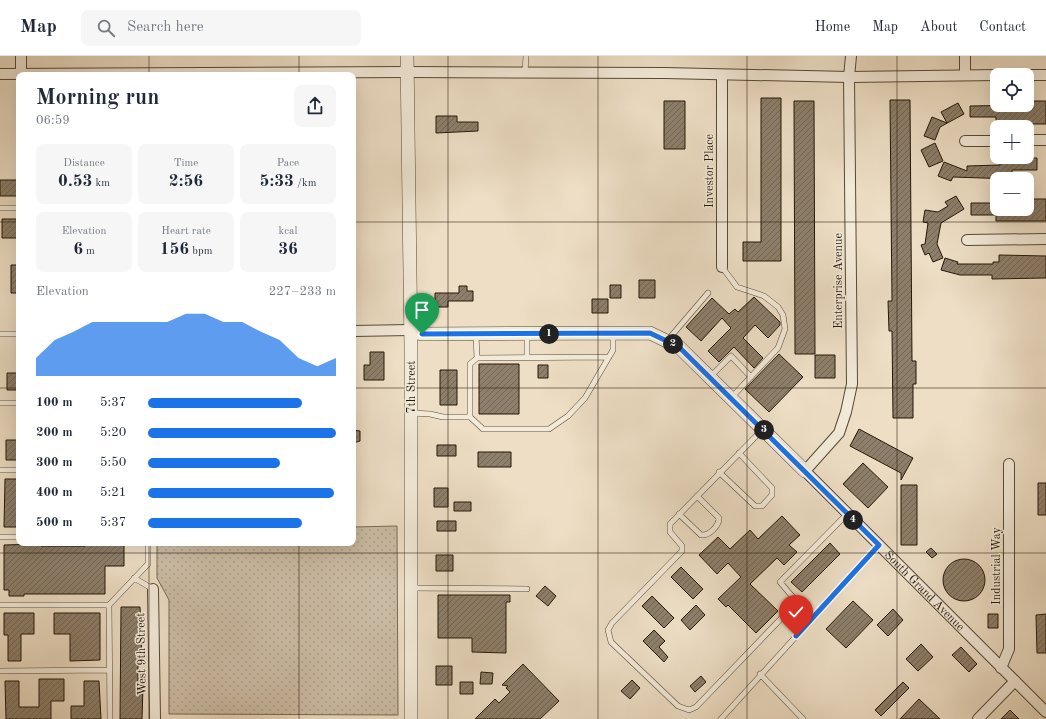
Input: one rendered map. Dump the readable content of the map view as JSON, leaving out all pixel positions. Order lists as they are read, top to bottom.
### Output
{
  "streets": {
    "street": [
      "Investor Place",
      "Enterprise Avenue",
      "7th Street",
      "Industrial Way",
      "South Grand Avenue",
      "West 9th Street"
    ]
  },
  "crossings": [
    ["Enterprise Avenue", "South Grand Avenue"],
    ["7th Street", "South Grand Avenue"],
    ["Industrial Way", "South Grand Avenue"]
  ],
  "page": {
    "header": "Map",
    "search": "Search here",
    "nav": [
      "Home",
      "Map",
      "About",
      "Contact"
    ],
    "map_buttons": ["+", "−"],
    "heading": ["Morning run", "06:59"],
    "stats": [
      ["Distance", "0.53 km"],
      ["Time", "2:56"],
      ["Pace", "5:33 /km"],
      ["Elevation", "6 m"],
      ["Heart rate", "156 bpm"],
      ["kcal", "36"]
    ],
    "chart": ["Elevation", "227–233 m"],
    "pins": [
      "1",
      "2",
      "3",
      "4"
    ],
    "list": [
      {
        "name": "100 m",
        "note": "5:37"
      },
      {
        "name": "200 m",
        "note": "5:20"
      },
      {
        "name": "300 m",
        "note": "5:50"
      },
      {
        "name": "400 m",
        "note": "5:21"
      },
      {
        "name": "500 m",
        "note": "5:37"
      }
    ]
  }
}
